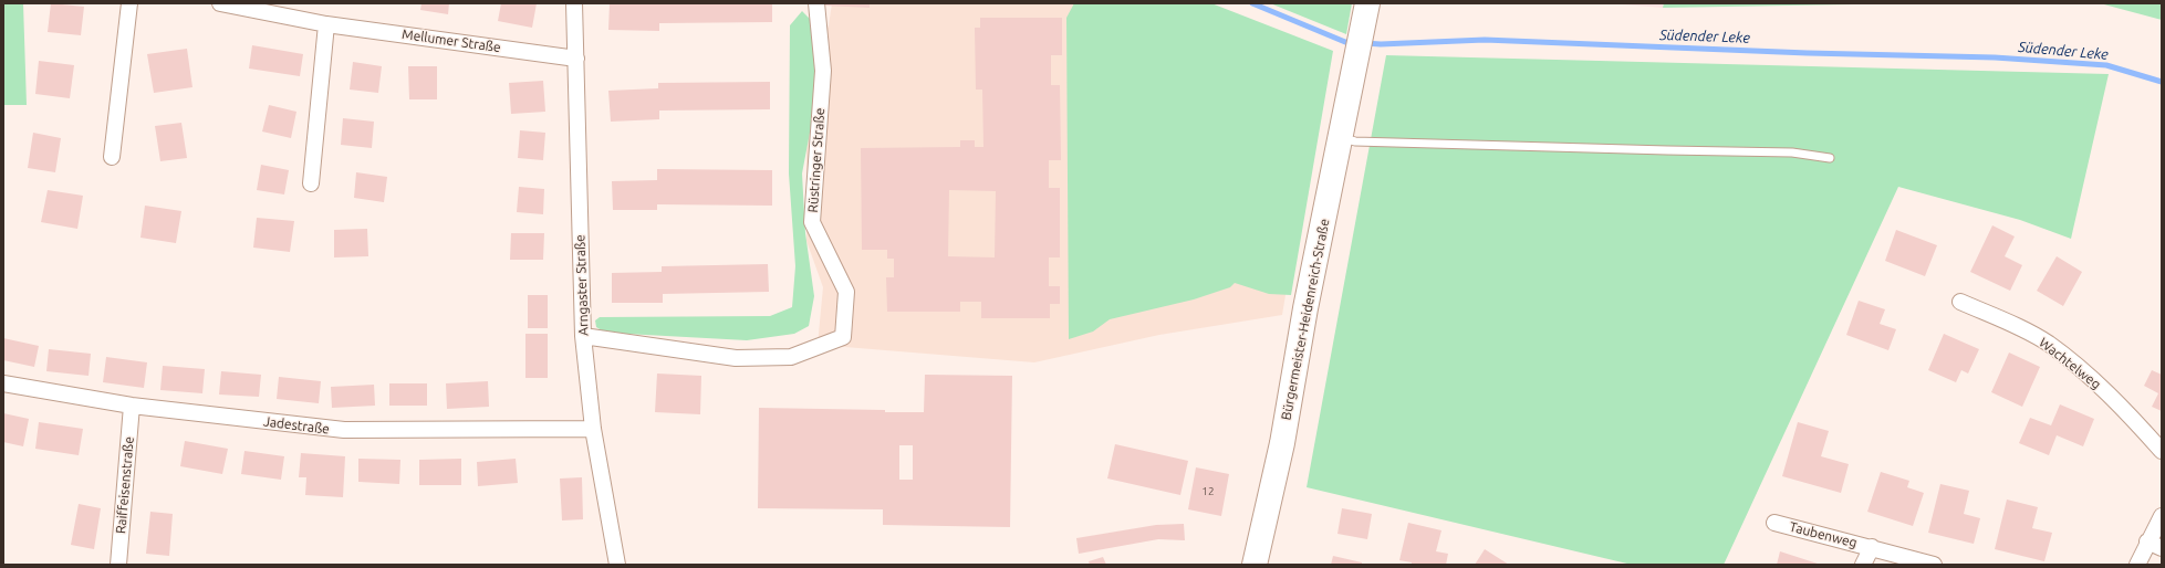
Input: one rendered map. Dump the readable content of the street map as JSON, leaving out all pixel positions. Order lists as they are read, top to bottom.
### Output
{
  "streets": {
    "main road": ["Bürgermeister-Heidenreich-Straße"],
    "street": [
      "Mellumer Straße",
      "Rüstringer Straße",
      "Arngaster Straße",
      "Wachtelweg",
      "Jadestraße",
      "Raiffeisenstraße",
      "Taubenweg"
    ]
  },
  "crossings": [
    ["Mellumer Straße", "Arngaster Straße"],
    ["Rüstringer Straße", "Arngaster Straße"],
    ["Arngaster Straße", "Jadestraße"],
    ["Jadestraße", "Raiffeisenstraße"]
  ],
  "water": ["Südender Leke"],
  "house_numbers": ["12"]
}
